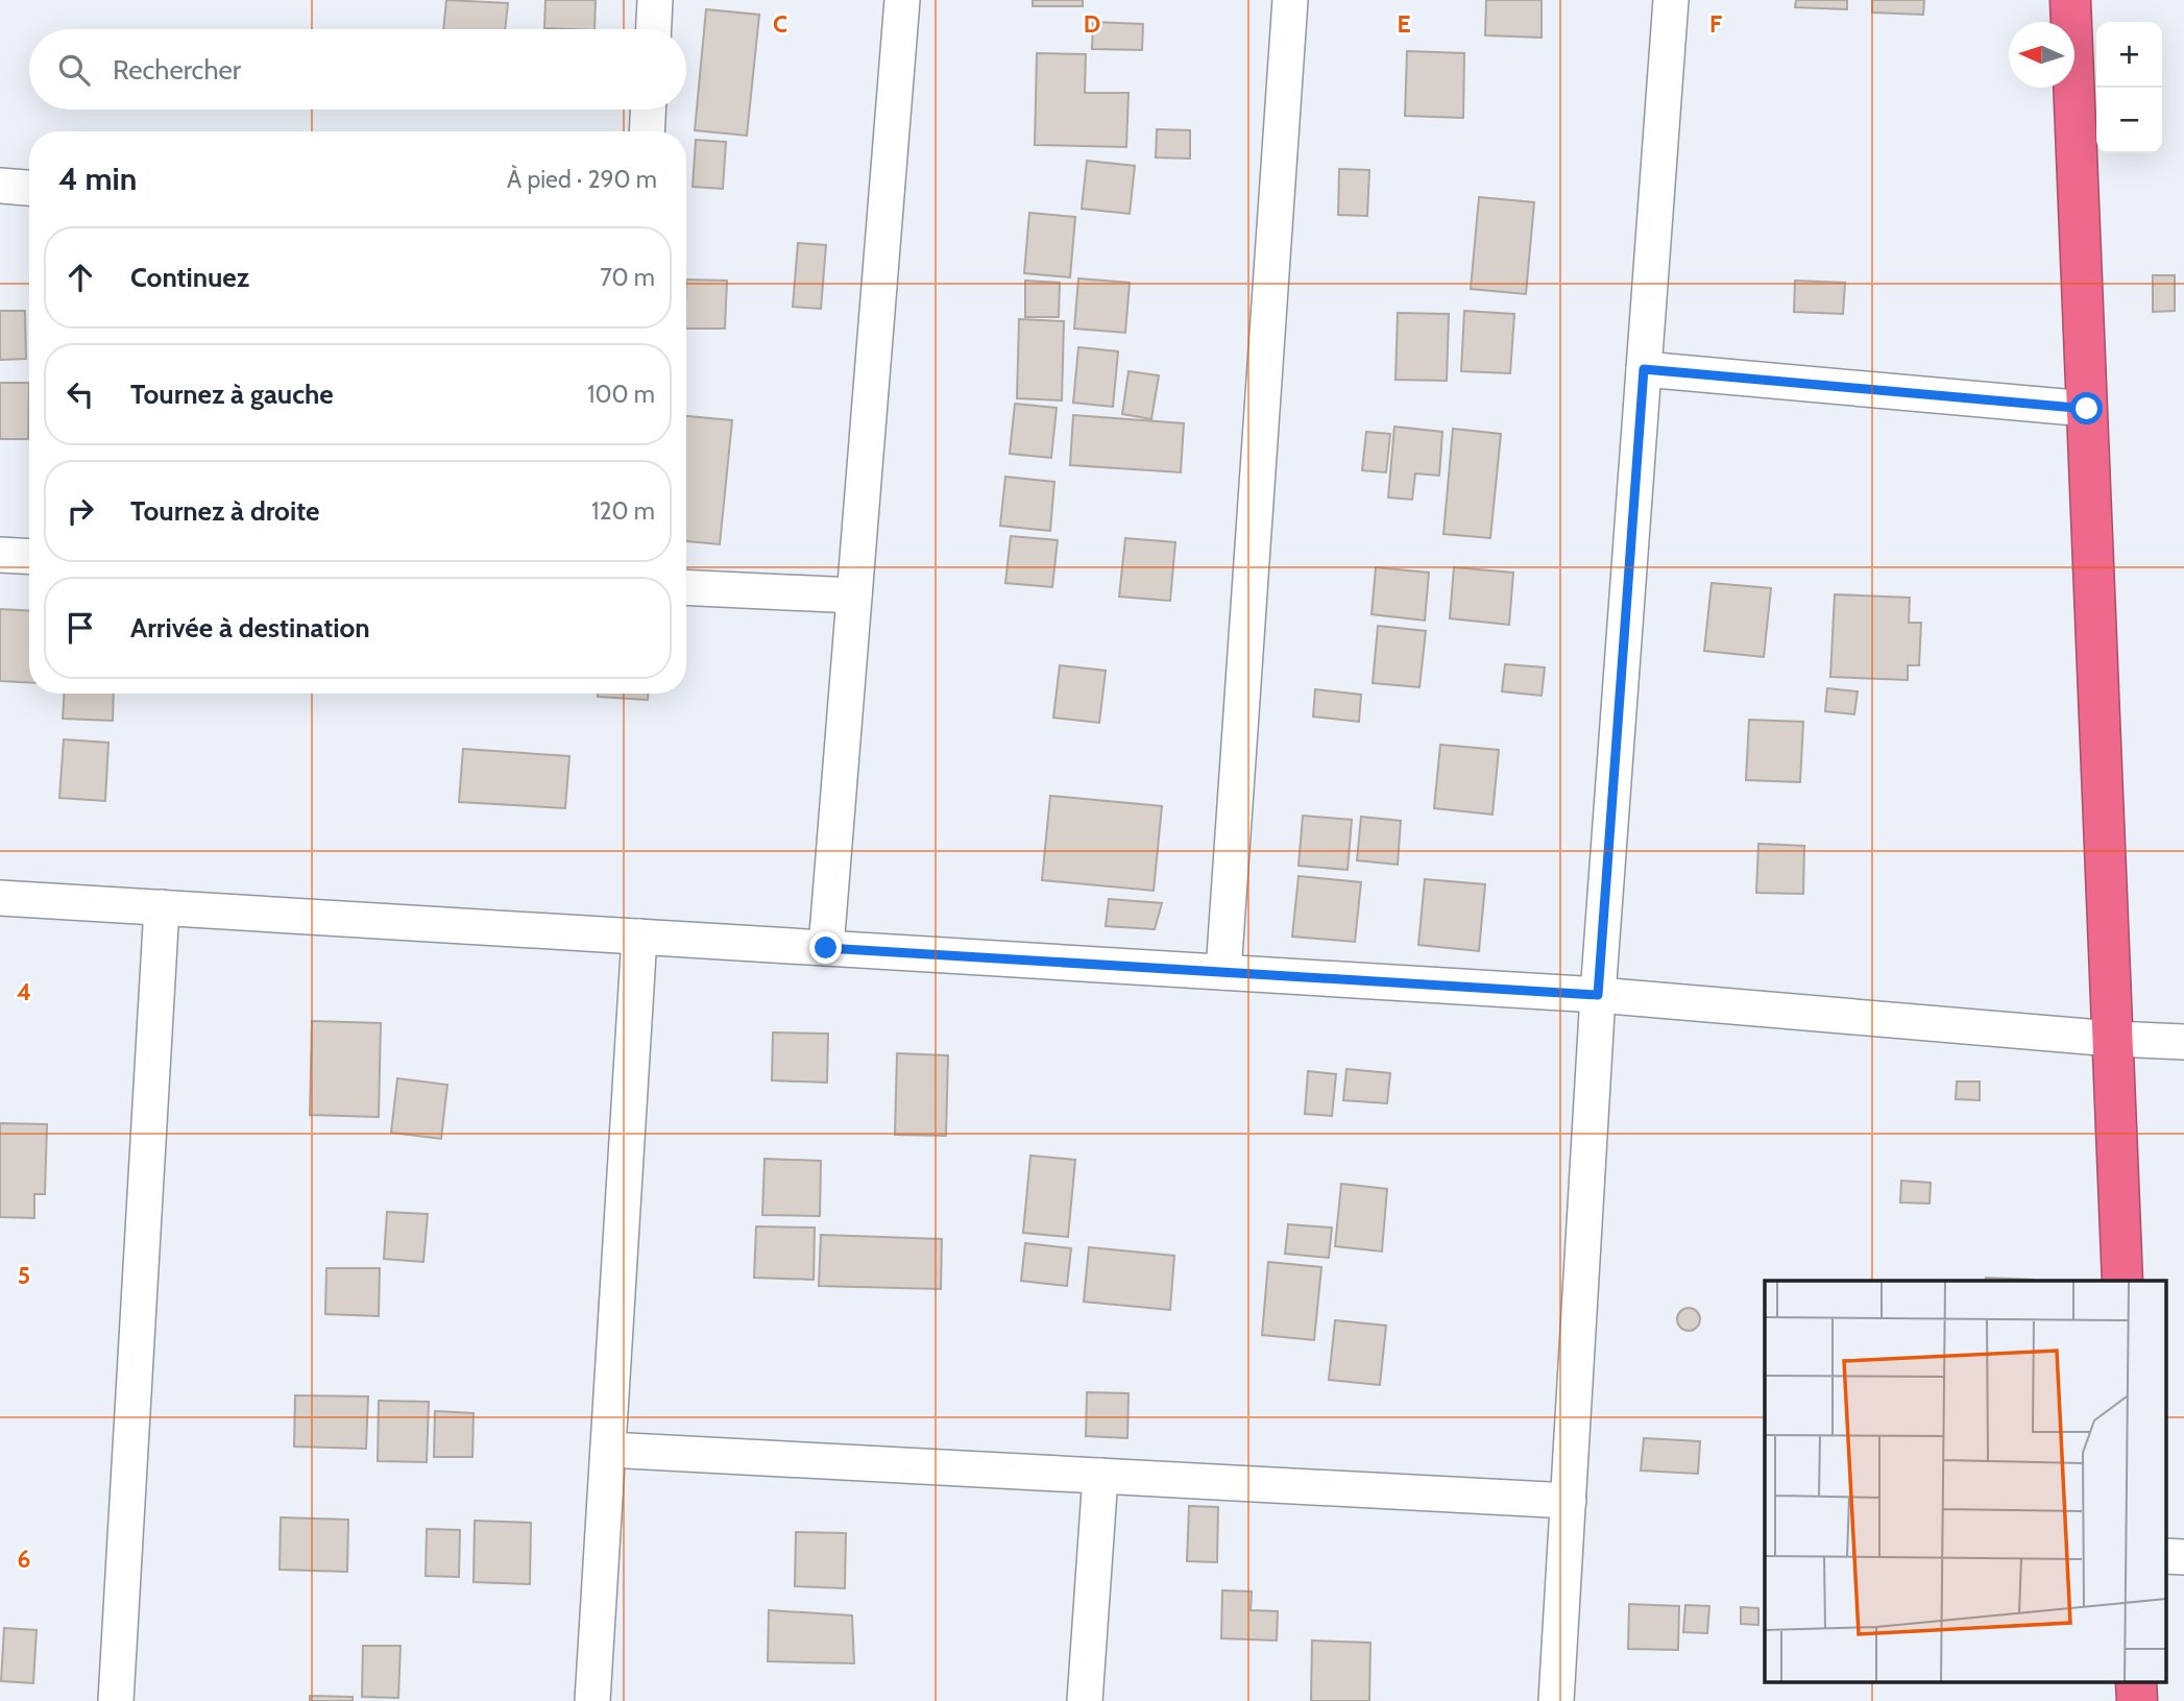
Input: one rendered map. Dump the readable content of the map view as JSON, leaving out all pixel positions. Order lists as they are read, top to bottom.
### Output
{
  "north": "left",
  "page": {
    "map_buttons": ["+", "−"],
    "search": "Rechercher",
    "heading": ["4 min", "À pied · 290 m"],
    "list": [
      ["Continuez", "70 m"],
      ["Tournez à gauche", "100 m"],
      ["Tournez à droite", "120 m"],
      "Arrivée à destination"
    ]
  },
  "grid": {
    "columns": [
      "C",
      "D",
      "E",
      "F"
    ],
    "rows": ["4", "5", "6"]
  }
}
